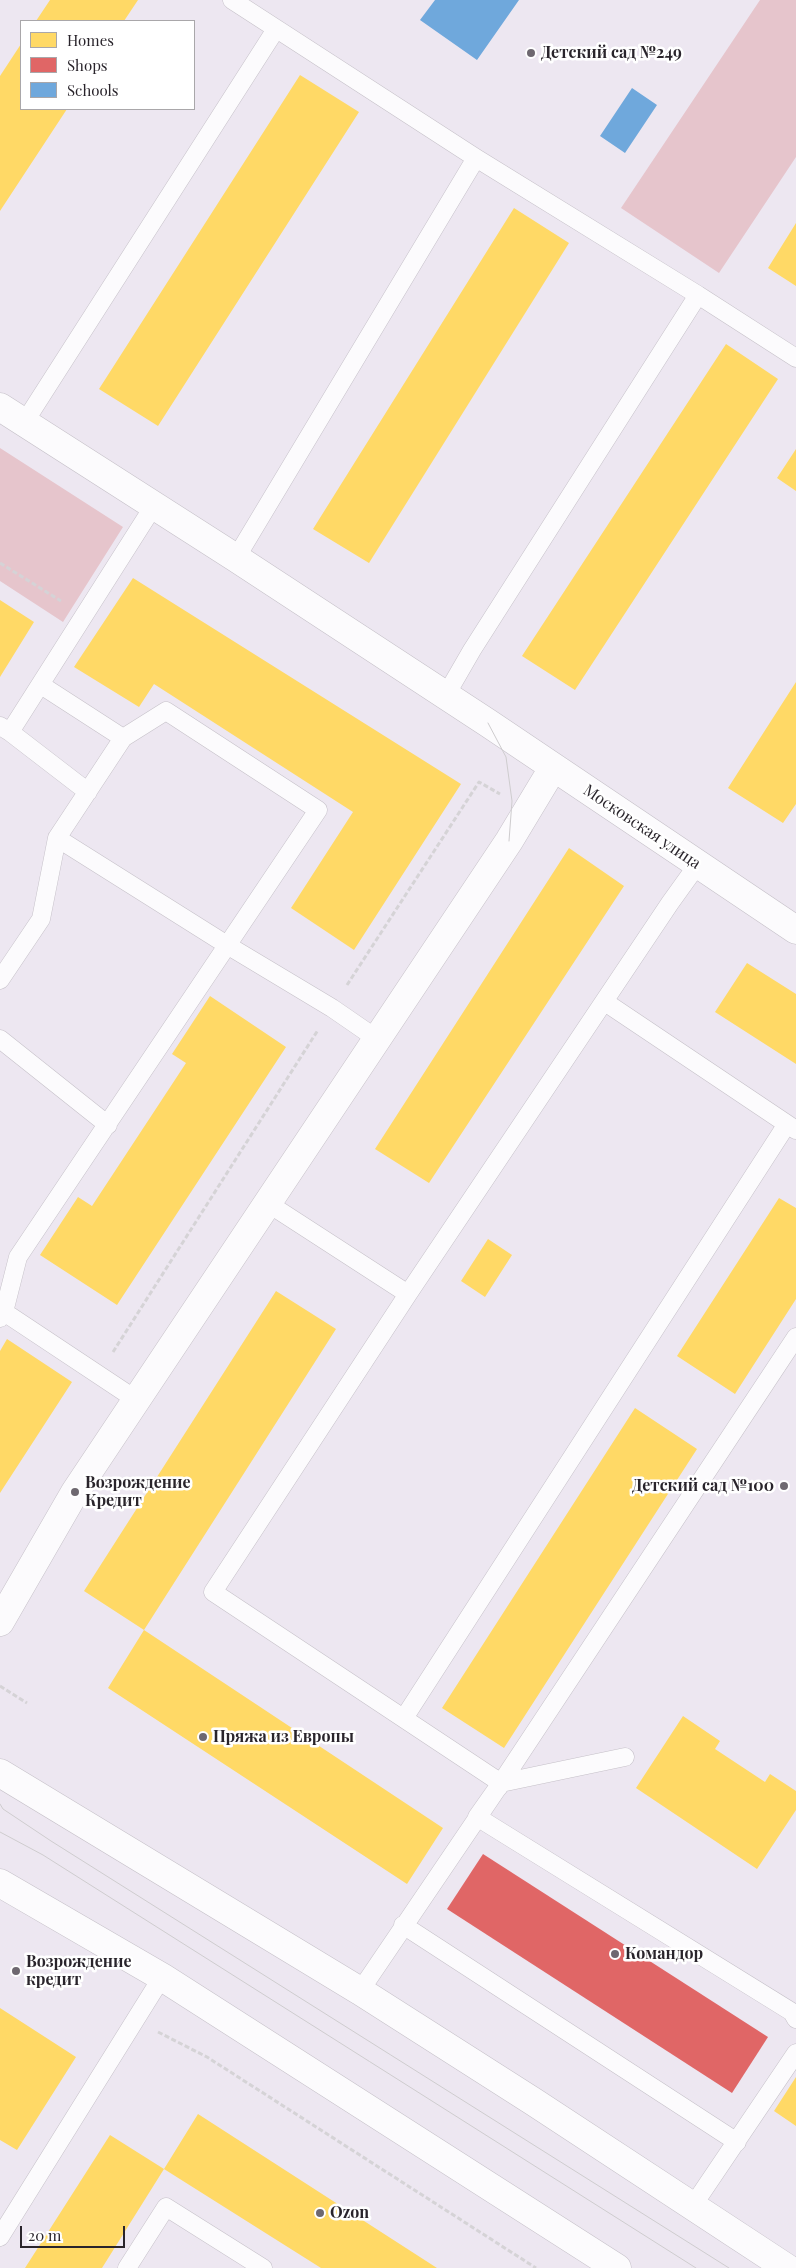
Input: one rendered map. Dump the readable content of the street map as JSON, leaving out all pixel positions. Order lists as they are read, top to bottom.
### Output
{
  "streets": {
    "main road": ["Московская улица"]
  },
  "places": [
    "Детский сад №249",
    "Детский сад №100",
    "Возрождение Кредит",
    "Пряжа из Европы",
    "Командор",
    "Возрождение кредит",
    "Ozon"
  ],
  "legend": ["Homes", "Shops", "Schools"],
  "scale_bar": "20 m"
}
